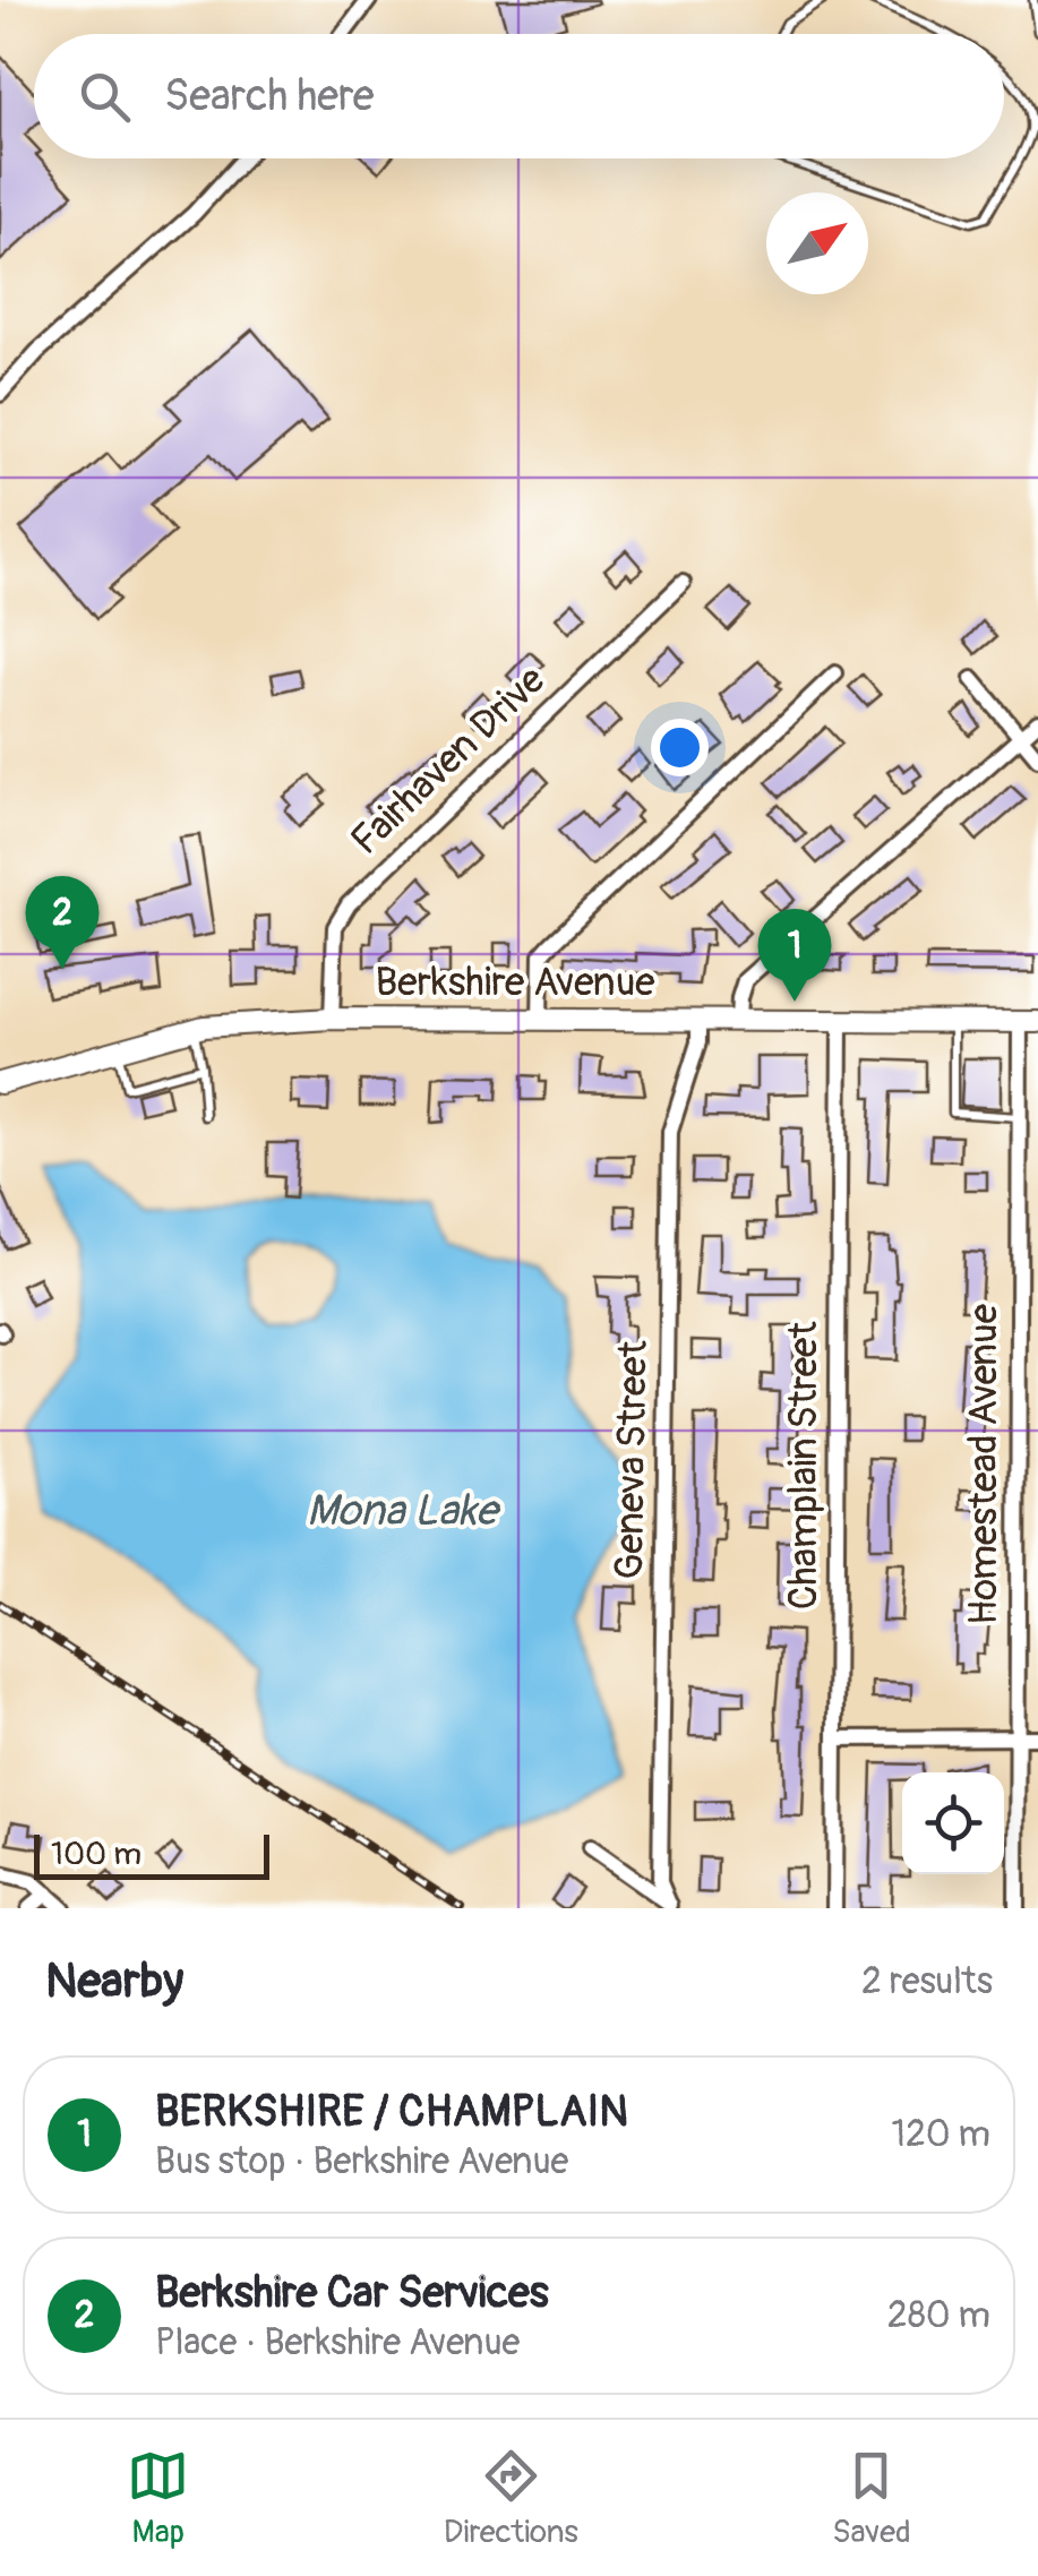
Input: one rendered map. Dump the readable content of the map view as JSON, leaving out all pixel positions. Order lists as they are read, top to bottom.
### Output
{
  "streets": {
    "main road": ["Berkshire Avenue"],
    "street": [
      "Fairhaven Drive",
      "Geneva Street",
      "Homestead Avenue",
      "Champlain Street"
    ]
  },
  "crossings": [
    ["Fairhaven Drive", "Berkshire Avenue"],
    ["Berkshire Avenue", "Geneva Street"],
    ["Berkshire Avenue", "Homestead Avenue"],
    ["Berkshire Avenue", "Champlain Street"]
  ],
  "water": ["Mona Lake"],
  "scale_bar": "100 m",
  "north": "top right",
  "page": {
    "search": "Search here",
    "pins": ["2", "1"],
    "scale": "100 m",
    "heading": ["Nearby", "2 results"],
    "list": [
      {
        "mark": "1",
        "name": "BERKSHIRE / CHAMPLAIN",
        "note": "Bus stop · Berkshire Avenue",
        "value": "120 m"
      },
      {
        "mark": "2",
        "name": "Berkshire Car Services",
        "note": "Place · Berkshire Avenue",
        "value": "280 m"
      }
    ],
    "nav": ["Map", "Directions", "Saved"]
  }
}
